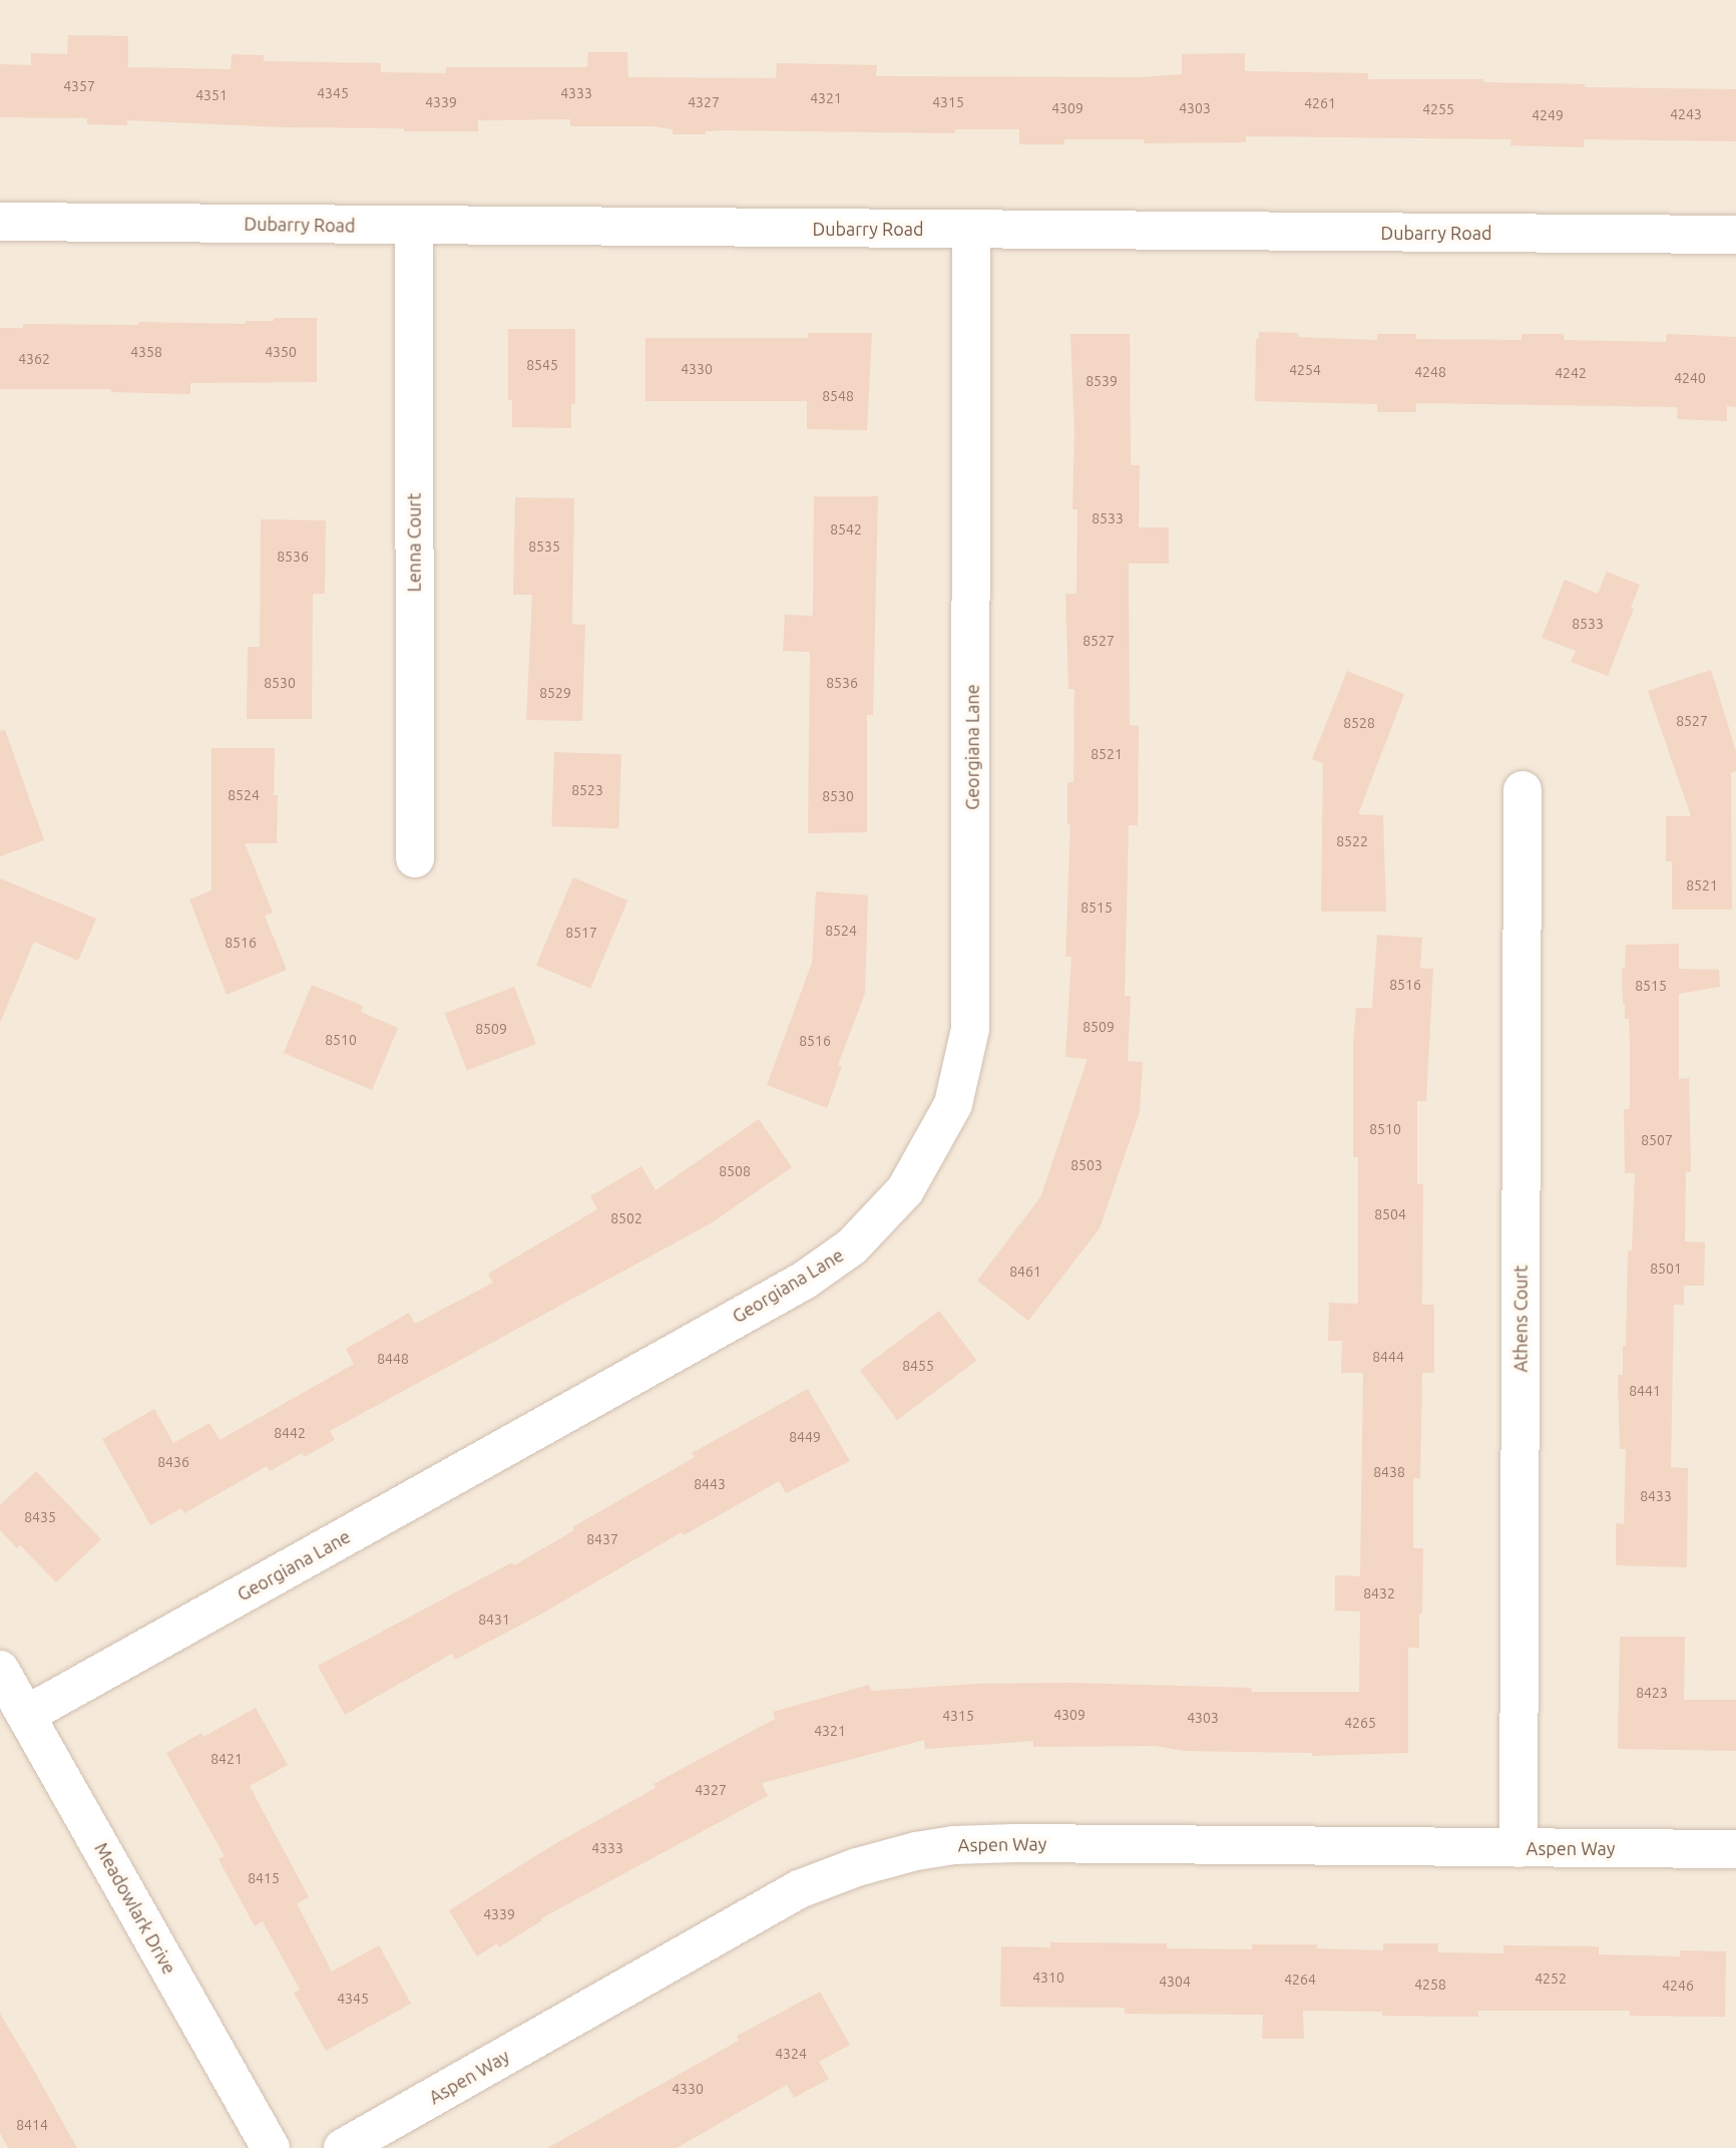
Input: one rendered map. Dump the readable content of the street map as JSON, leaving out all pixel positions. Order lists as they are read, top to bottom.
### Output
{
  "streets": {
    "street": [
      "Dubarry Road",
      "Lenna Court",
      "Georgiana Lane",
      "Athens Court",
      "Aspen Way",
      "Meadowlark Drive"
    ]
  },
  "crossings": [
    ["Dubarry Road", "Lenna Court"],
    ["Dubarry Road", "Georgiana Lane"],
    ["Georgiana Lane", "Meadowlark Drive"],
    ["Athens Court", "Aspen Way"]
  ],
  "house_numbers": [
    "4357",
    "4345",
    "4333",
    "4351",
    "4321",
    "4339",
    "4327",
    "4315",
    "4261",
    "4309",
    "4303",
    "4255",
    "4243",
    "4249",
    "4358",
    "4350",
    "4362",
    "8545",
    "4330",
    "4254",
    "4248",
    "4242",
    "4240",
    "8539",
    "8548",
    "8533",
    "8542",
    "8535",
    "8536",
    "8533",
    "8527",
    "8530",
    "8536",
    "8529",
    "8527",
    "8528",
    "8521",
    "8523",
    "8524",
    "8530",
    "8522",
    "8521",
    "8515",
    "8524",
    "8517",
    "8516",
    "8516",
    "8515",
    "8509",
    "8509",
    "8510",
    "8516",
    "8510",
    "8507",
    "8503",
    "8508",
    "8504",
    "8502",
    "8501",
    "8461",
    "8444",
    "8448",
    "8455",
    "8441",
    "8442",
    "8449",
    "8436",
    "8438",
    "8443",
    "8433",
    "8435",
    "8437",
    "8432",
    "8431",
    "8423",
    "4309",
    "4315",
    "4303",
    "4265",
    "4321",
    "8421",
    "4327",
    "4333",
    "8415",
    "4339",
    "4310",
    "4252",
    "4264",
    "4304",
    "4258",
    "4246",
    "4345",
    "4324",
    "4330",
    "8414"
  ]
}
